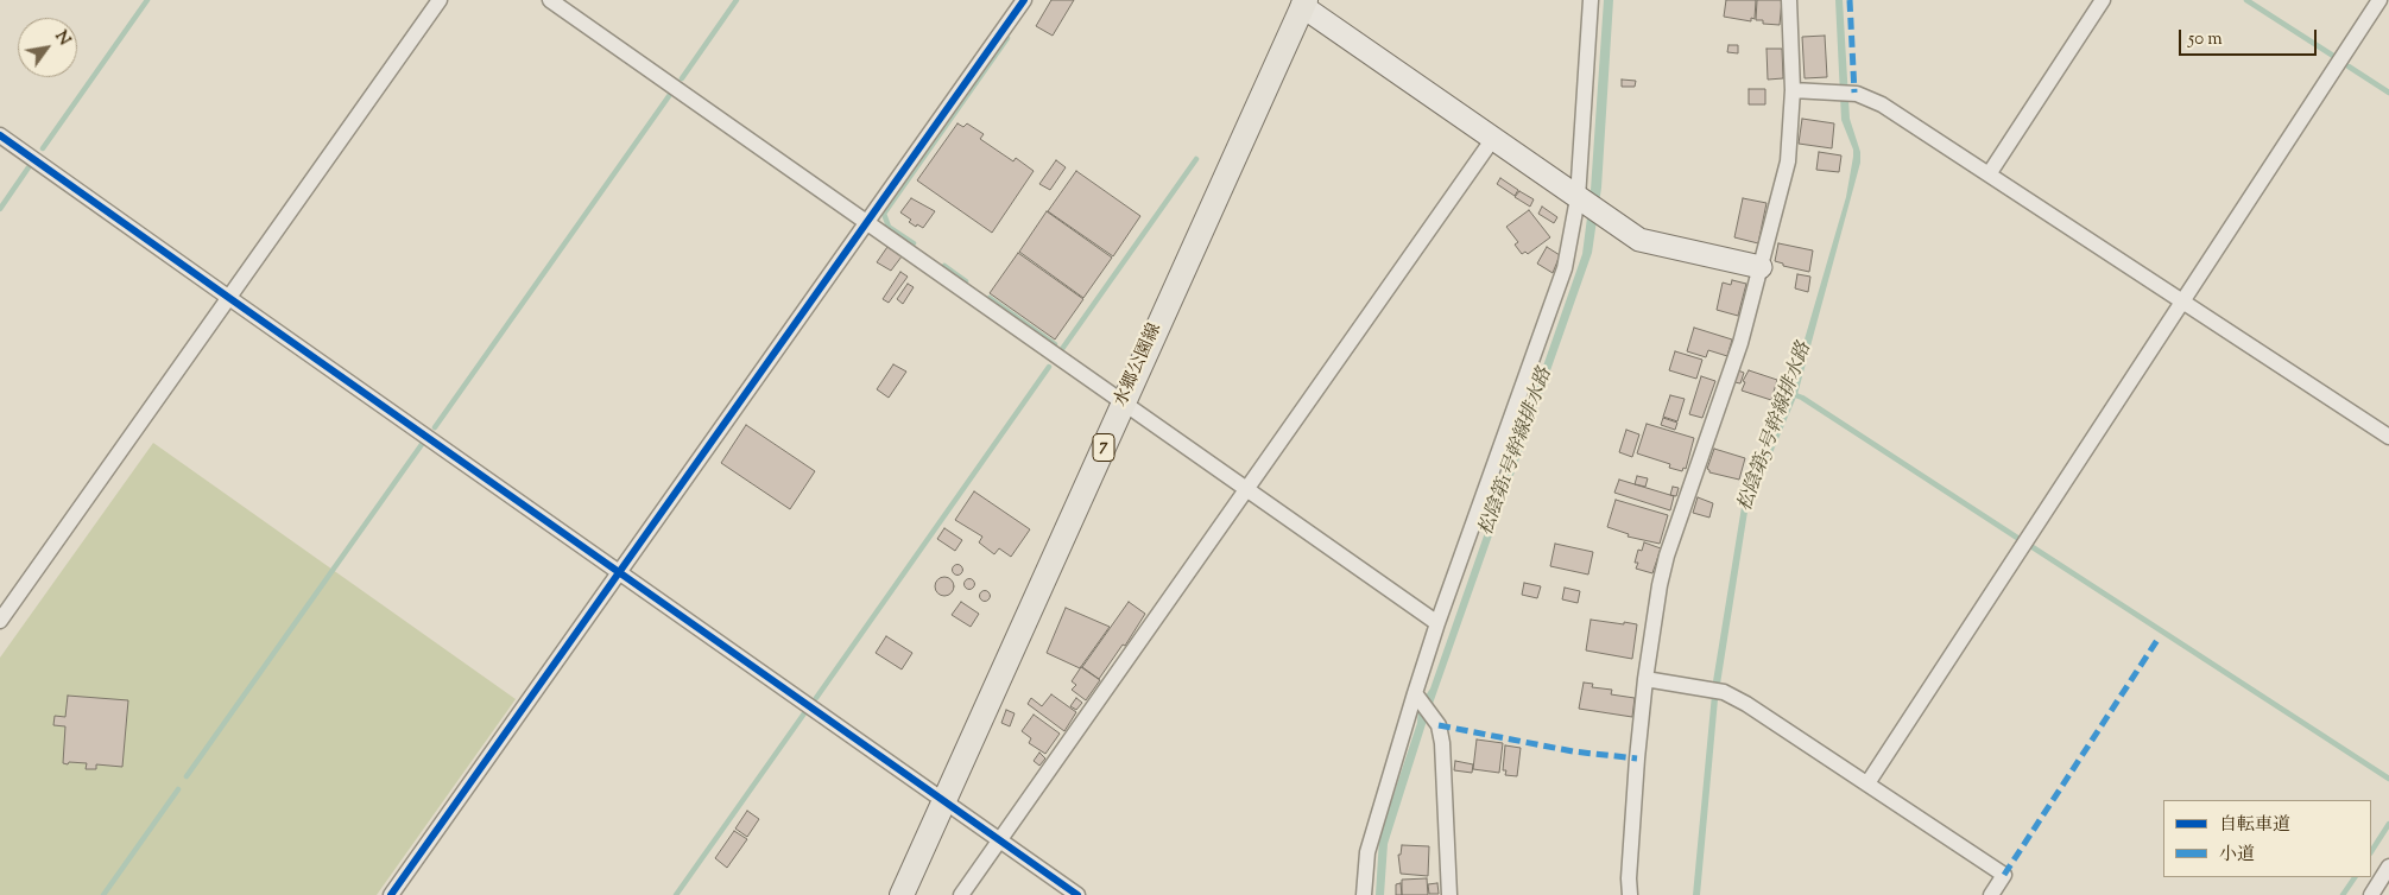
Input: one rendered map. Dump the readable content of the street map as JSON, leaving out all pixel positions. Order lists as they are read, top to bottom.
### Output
{
  "streets": {
    "main road": ["水郷公園線", "7"]
  },
  "water": ["松陰第5号幹線排水路", "松陰第1号幹線排水路"],
  "legend": ["自転車道", "小道"],
  "scale_bar": "50 m",
  "north": "top right"
}
